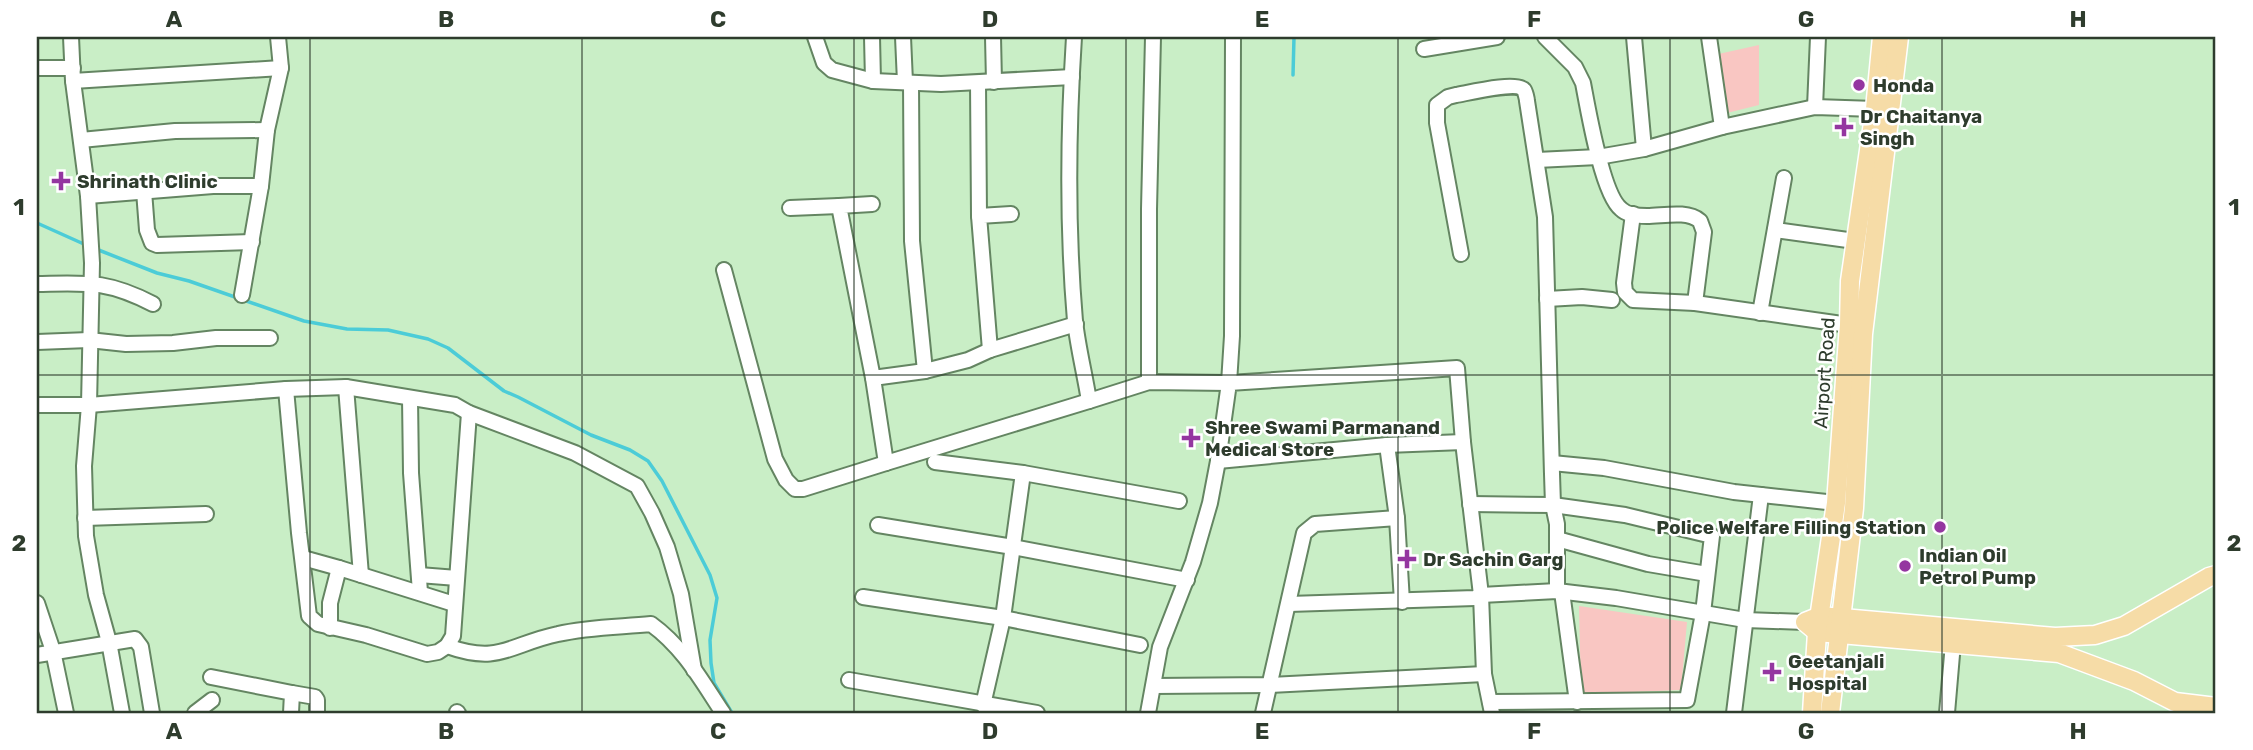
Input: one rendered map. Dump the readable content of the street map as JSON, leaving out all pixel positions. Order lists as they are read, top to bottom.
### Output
{
  "streets": {
    "main road": ["Airport Road"]
  },
  "places": {
    "other": ["Honda", "Police Welfare Filling Station", "Indian Oil Petrol Pump"],
    "health": [
      "Dr Chaitanya Singh",
      "Shrinath Clinic",
      "Shree Swami Parmanand Medical Store",
      "Dr Sachin Garg",
      "Geetanjali Hospital"
    ]
  },
  "grid": {
    "columns": [
      "A",
      "B",
      "C",
      "D",
      "E",
      "F",
      "G",
      "H"
    ],
    "rows": ["1", "2"]
  }
}
